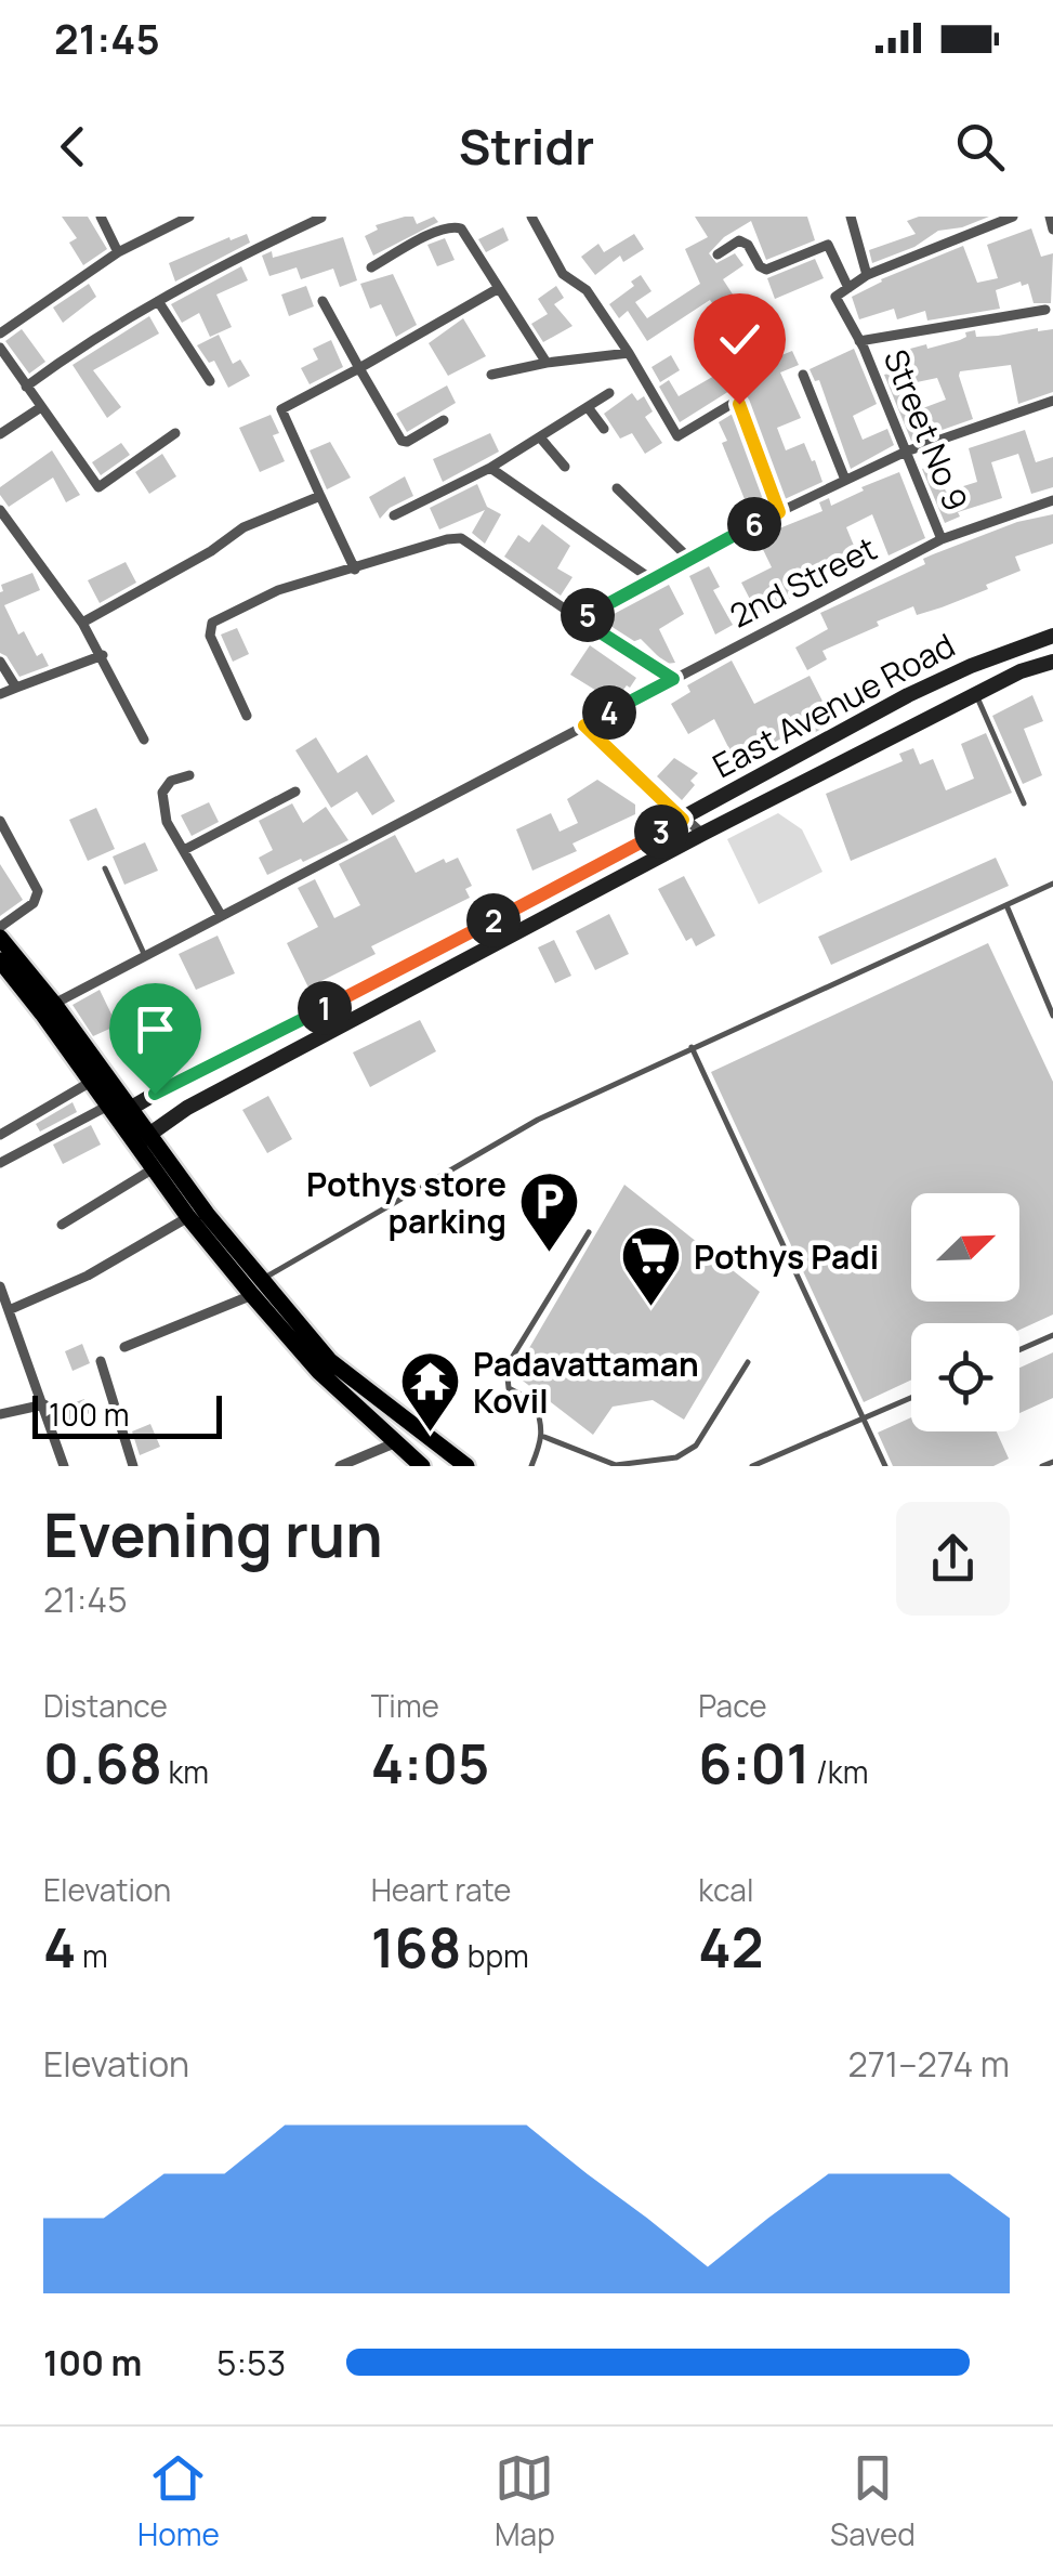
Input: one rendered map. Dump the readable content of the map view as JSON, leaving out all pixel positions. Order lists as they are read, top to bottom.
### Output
{
  "streets": {
    "main road": ["East Avenue Road"],
    "street": ["Street No 9", "2nd Street"]
  },
  "crossings": [
    ["Street No 9", "2nd Street"]
  ],
  "places": {
    "parking": ["Pothys store parking"],
    "supermarket": ["Pothys Padi"],
    "temple": ["Padavattaman Kovil"]
  },
  "scale_bar": "100 m",
  "north": "top right",
  "page": {
    "status": "21:45",
    "header": "Stridr",
    "pins": [
      "6",
      "5",
      "4",
      "3",
      "2",
      "1"
    ],
    "scale": "100 m",
    "heading": ["Evening run", "21:45"],
    "stats": [
      ["Distance", "0.68 km"],
      ["Time", "4:05"],
      ["Pace", "6:01 /km"],
      ["Elevation", "4 m"],
      ["Heart rate", "168 bpm"],
      ["kcal", "42"]
    ],
    "chart": ["Elevation", "271–274 m"],
    "list": [
      {
        "name": "100 m",
        "note": "5:53"
      }
    ],
    "tabs": ["Home", "Map", "Saved"]
  }
}
